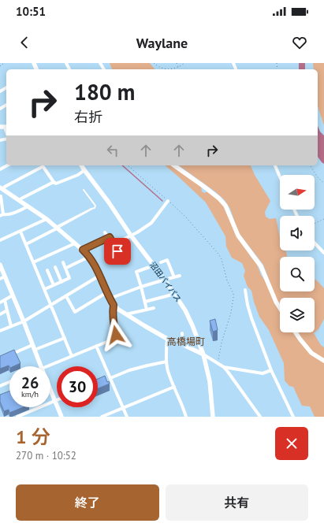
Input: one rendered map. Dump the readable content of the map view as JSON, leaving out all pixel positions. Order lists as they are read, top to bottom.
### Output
{
  "streets": {
    "street": ["沼田バイパス"]
  },
  "districts": ["高橋場町"],
  "north": "right",
  "page": {
    "status": "10:51",
    "header": "Waylane",
    "turn": ["180 m", "右折"],
    "speed": "26 km/h",
    "limit": "30",
    "heading": ["1 分", "270 m · 10:52"],
    "buttons": ["終了", "共有"]
  }
}
